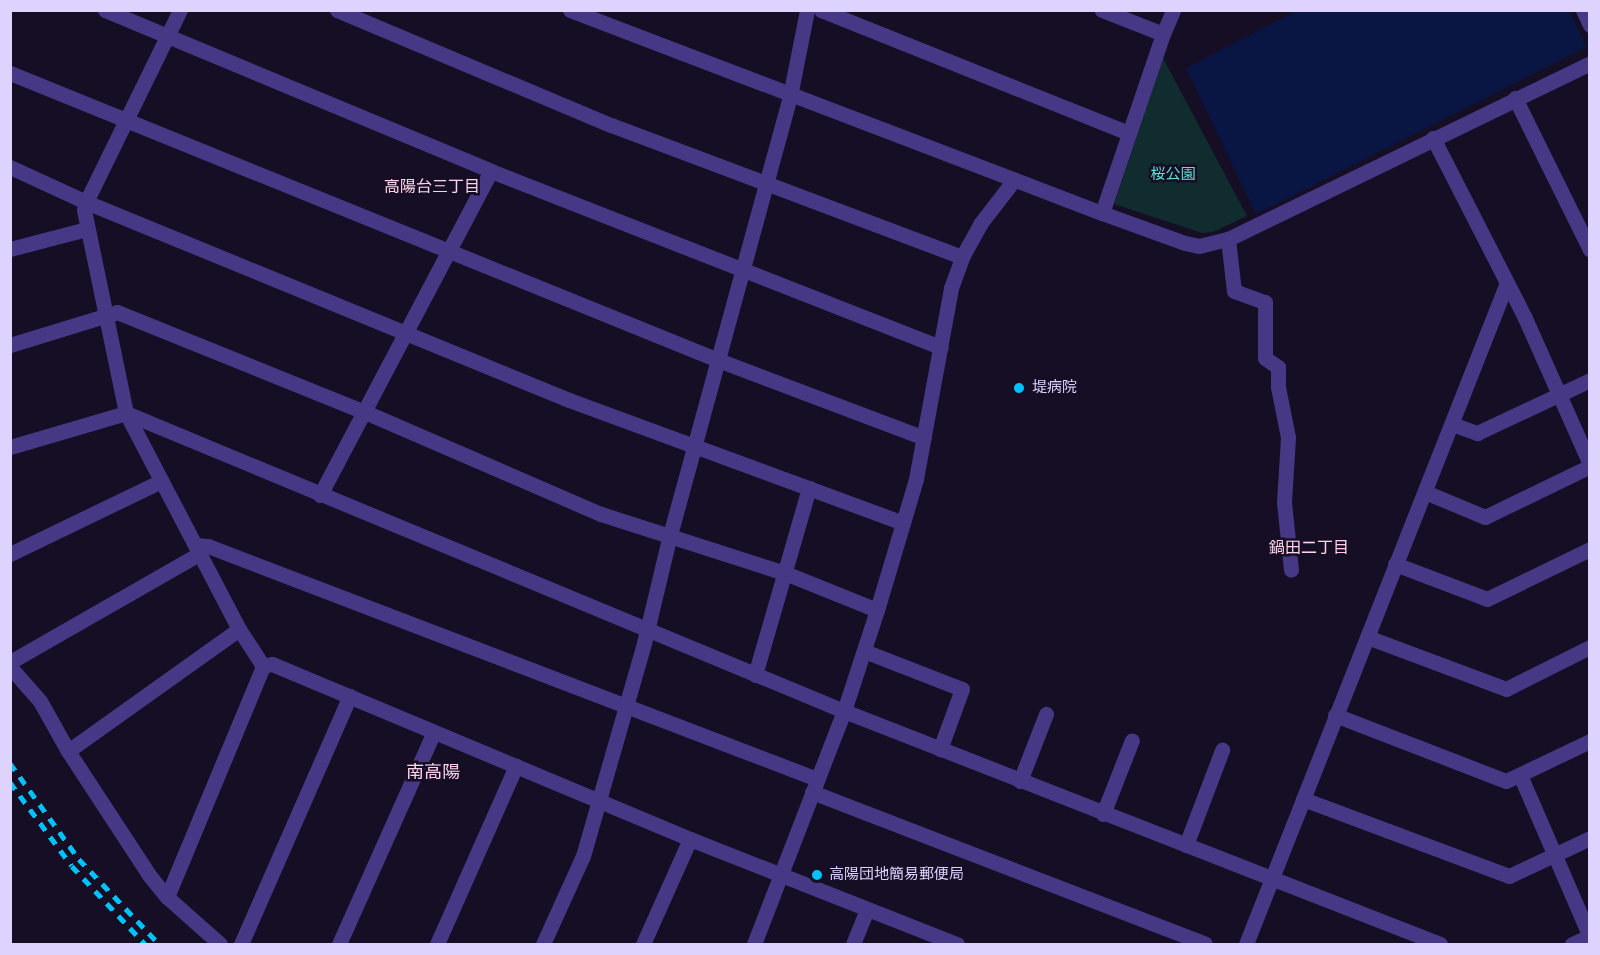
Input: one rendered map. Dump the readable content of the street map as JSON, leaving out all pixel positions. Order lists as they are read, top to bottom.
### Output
{
  "districts": ["高陽台三丁目", "鍋田二丁目", "南高陽"],
  "parks": ["桜公園"],
  "places": ["堤病院", "高陽団地簡易郵便局"]
}
